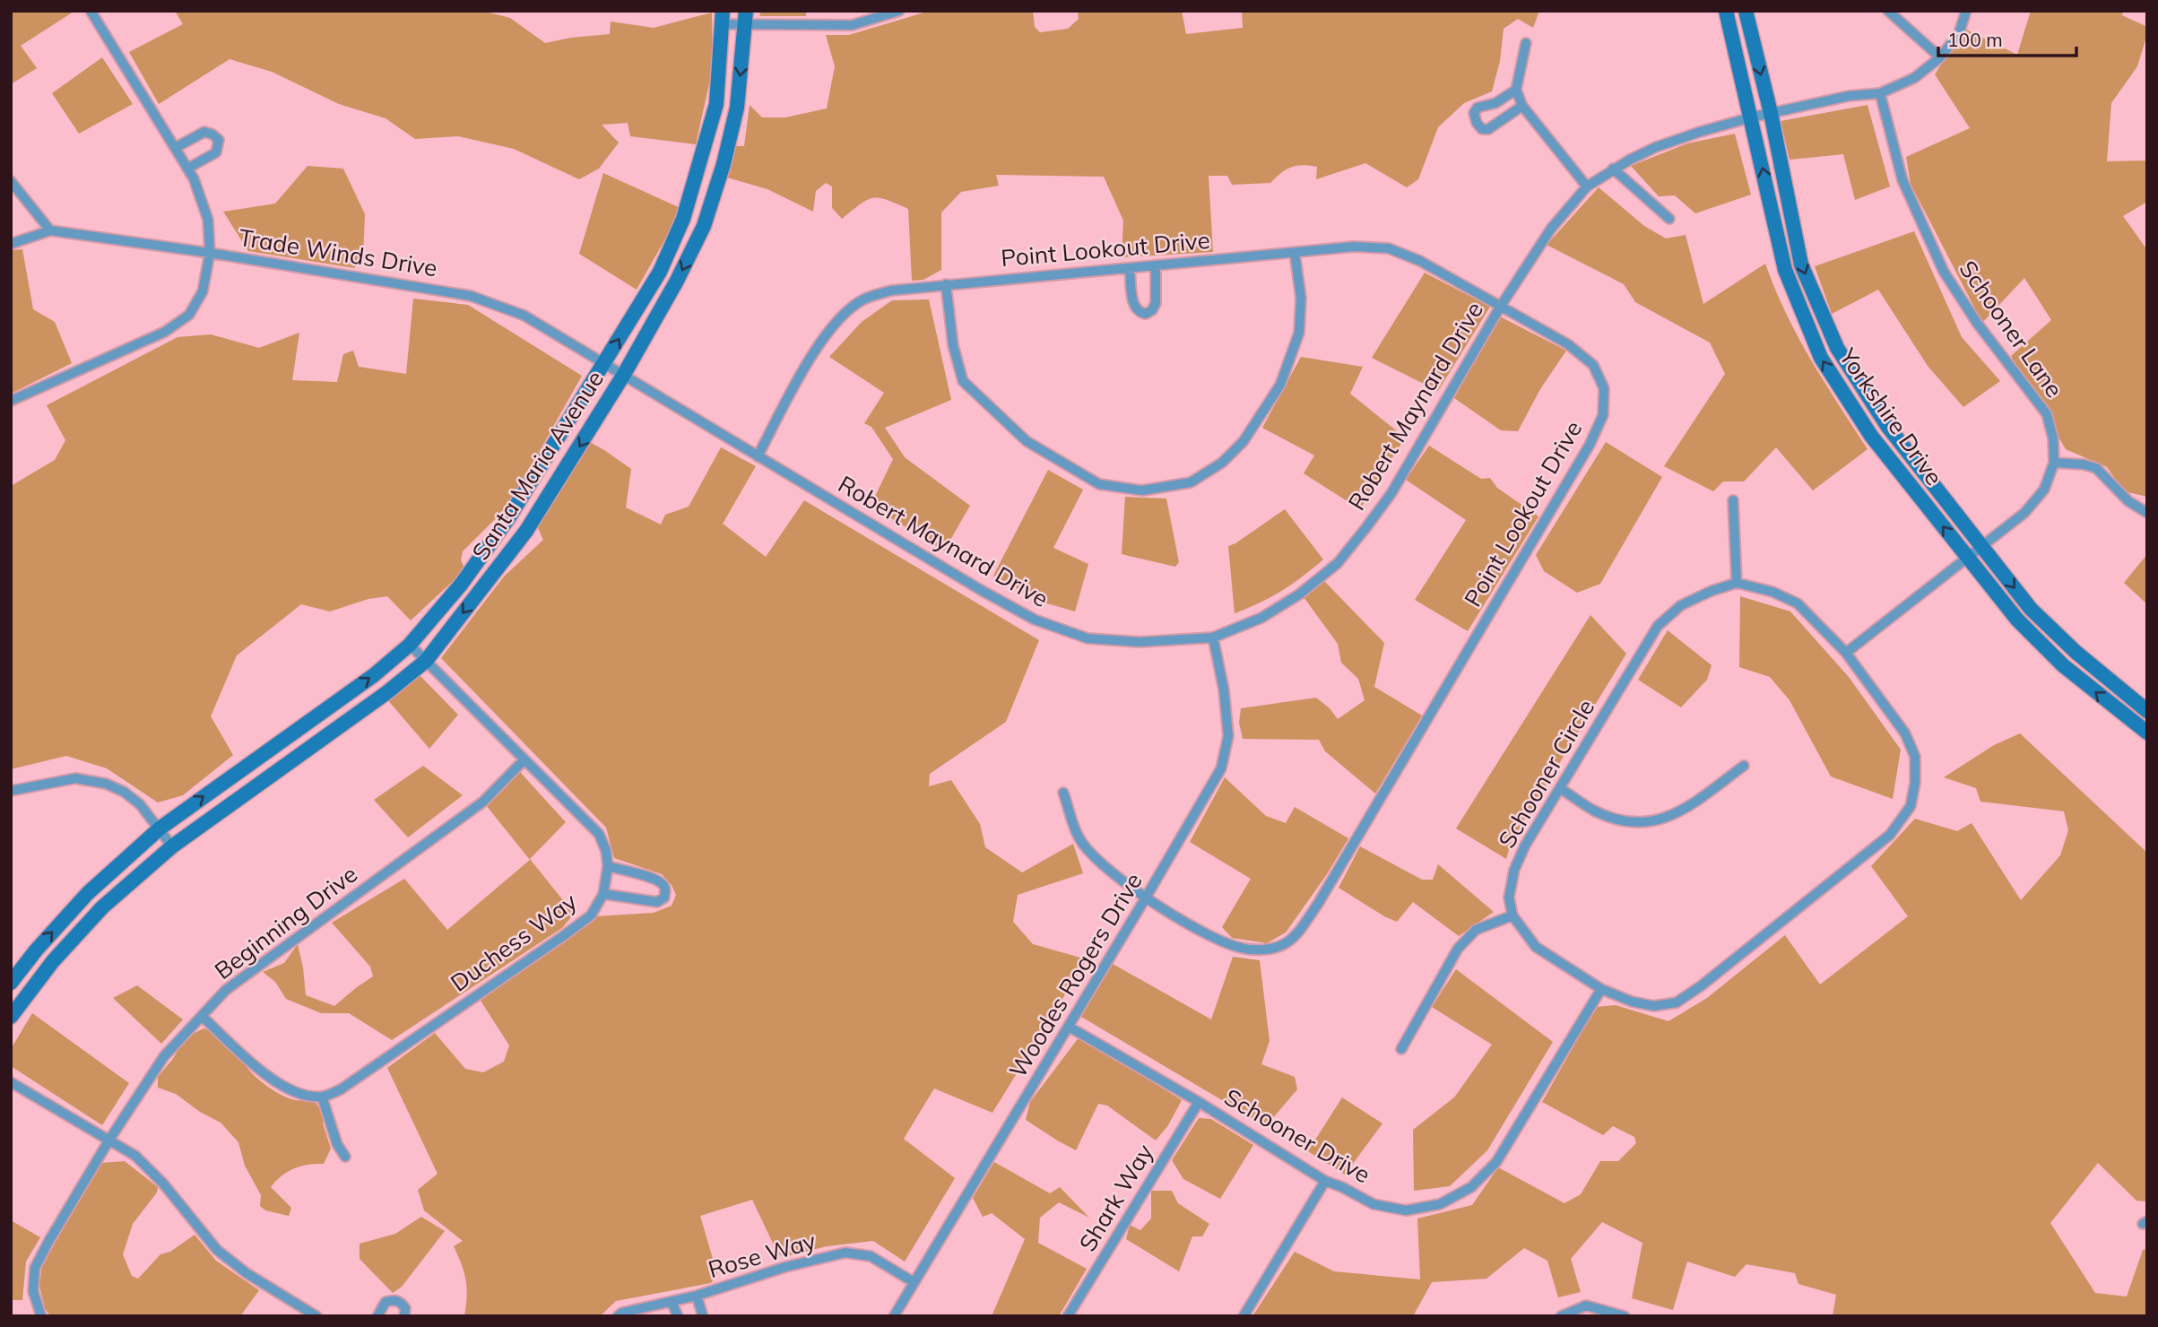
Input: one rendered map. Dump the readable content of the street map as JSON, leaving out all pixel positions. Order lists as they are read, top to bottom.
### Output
{
  "streets": {
    "street": [
      "Point Lookout Drive",
      "Trade Winds Drive",
      "Schooner Lane",
      "Robert Maynard Drive",
      "Yorkshire Drive",
      "Santa Maria Avenue",
      "Schooner Circle",
      "Beginning Drive",
      "Duchess Way",
      "Woodes Rogers Drive",
      "Schooner Drive",
      "Shark Way",
      "Rose Way"
    ]
  },
  "crossings": [
    ["Point Lookout Drive", "Robert Maynard Drive"],
    ["Point Lookout Drive", "Woodes Rogers Drive"],
    ["Trade Winds Drive", "Robert Maynard Drive"],
    ["Trade Winds Drive", "Santa Maria Avenue"],
    ["Schooner Lane", "Robert Maynard Drive"],
    ["Schooner Lane", "Yorkshire Drive"],
    ["Robert Maynard Drive", "Yorkshire Drive"],
    ["Robert Maynard Drive", "Santa Maria Avenue"],
    ["Robert Maynard Drive", "Woodes Rogers Drive"],
    ["Santa Maria Avenue", "Duchess Way"],
    ["Beginning Drive", "Duchess Way"],
    ["Woodes Rogers Drive", "Schooner Drive"],
    ["Woodes Rogers Drive", "Rose Way"],
    ["Schooner Drive", "Shark Way"]
  ],
  "scale_bar": "100 m"
}
